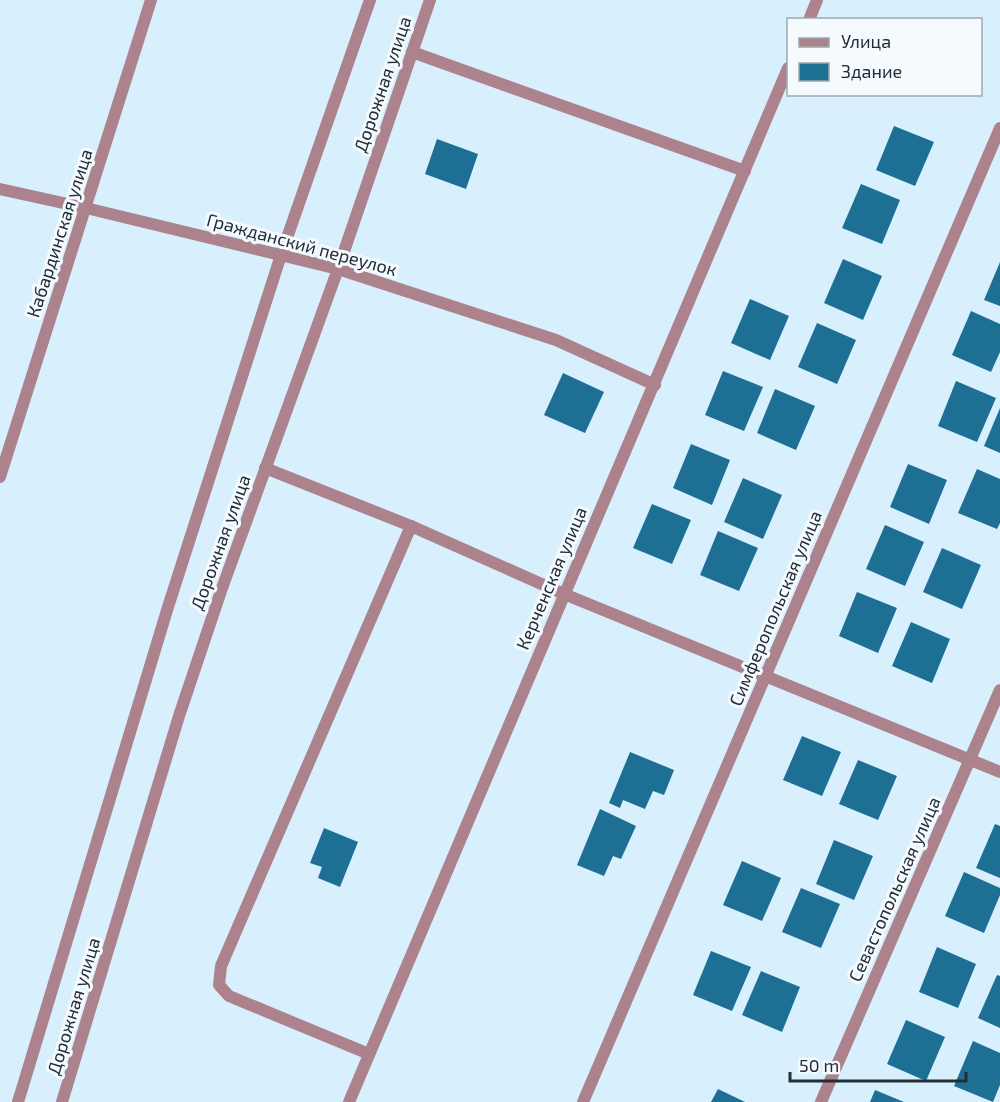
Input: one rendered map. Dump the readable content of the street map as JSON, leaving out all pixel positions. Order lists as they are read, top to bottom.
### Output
{
  "streets": {
    "street": [
      "Дорожная улица",
      "Кабардинская улица",
      "Гражданский переулок",
      "Керченская улица",
      "Симферопольская улица",
      "Севастопольская улица"
    ]
  },
  "crossings": [
    ["Дорожная улица", "Гражданский переулок"],
    ["Кабардинская улица", "Гражданский переулок"],
    ["Гражданский переулок", "Керченская улица"]
  ],
  "legend": ["Улица", "Здание"],
  "scale_bar": "50 m"
}
